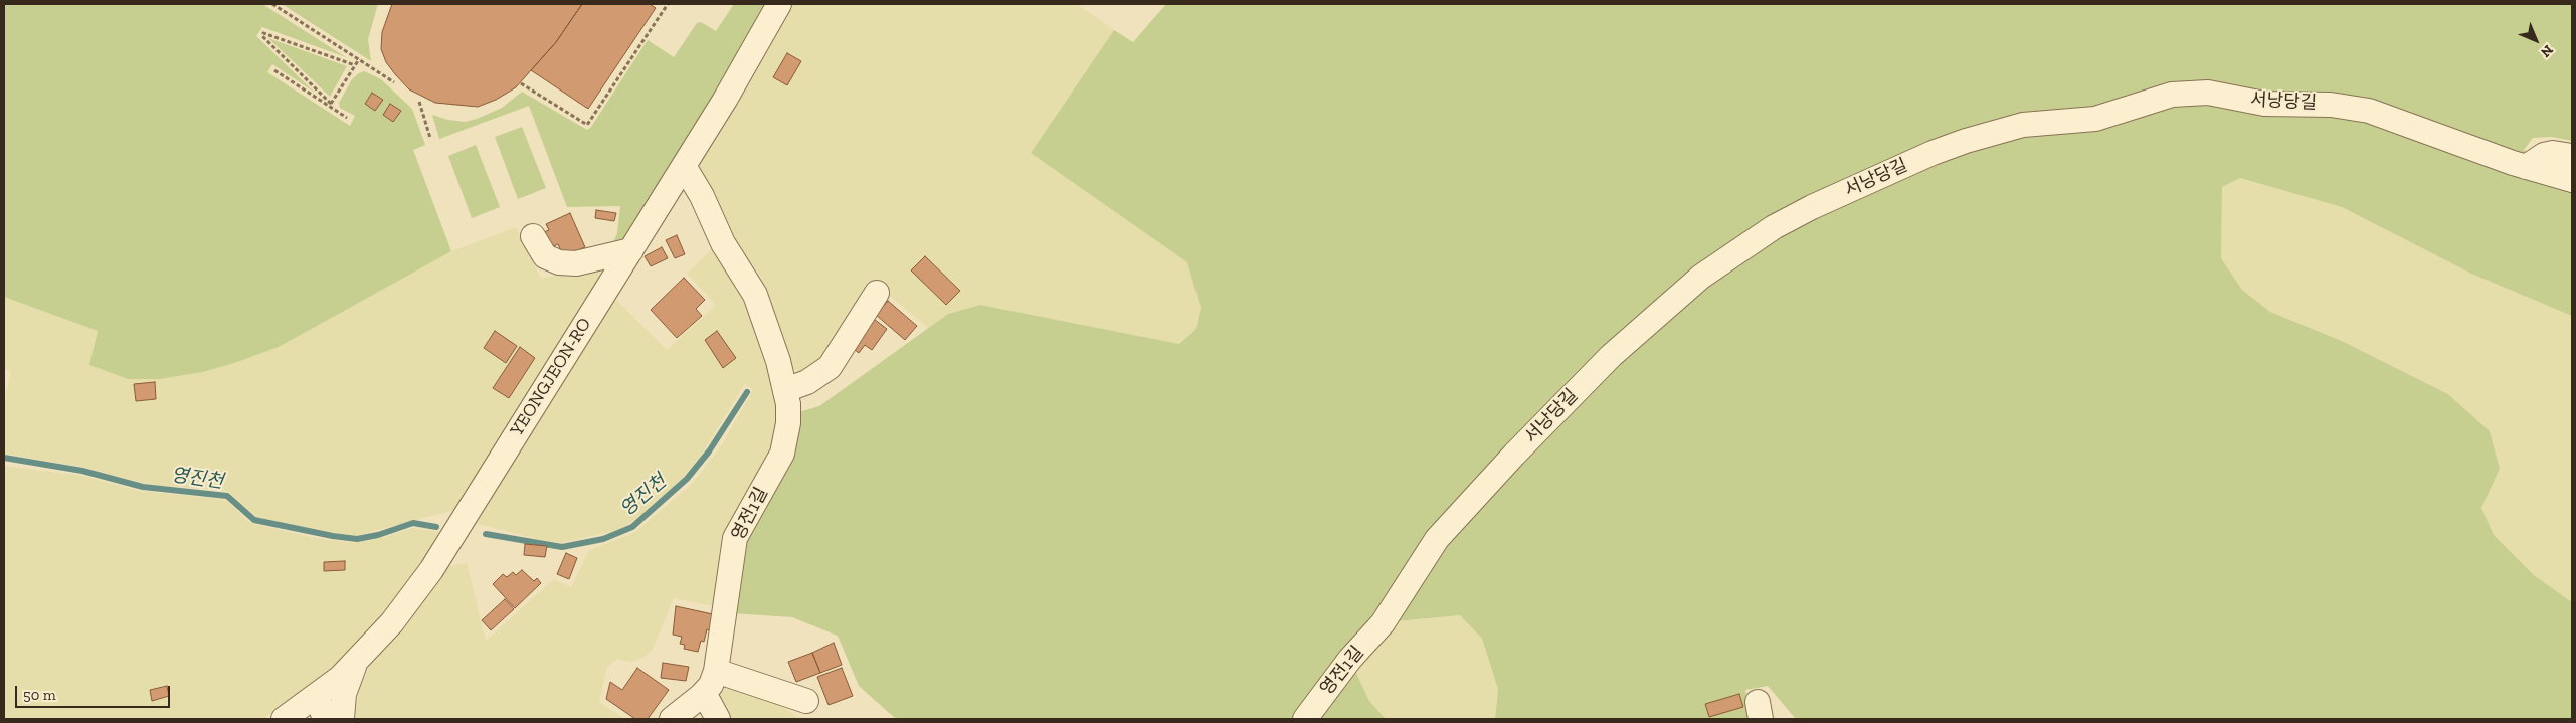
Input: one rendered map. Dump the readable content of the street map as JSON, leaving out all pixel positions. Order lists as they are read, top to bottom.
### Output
{
  "streets": {
    "street": ["서낭당길", "YEONGJEON-RO", "영전1길"]
  },
  "crossings": [
    ["서낭당길", "영전1길"],
    ["YEONGJEON-RO", "영전1길"]
  ],
  "water": ["영진천"],
  "scale_bar": "50 m",
  "north": "bottom right"
}
